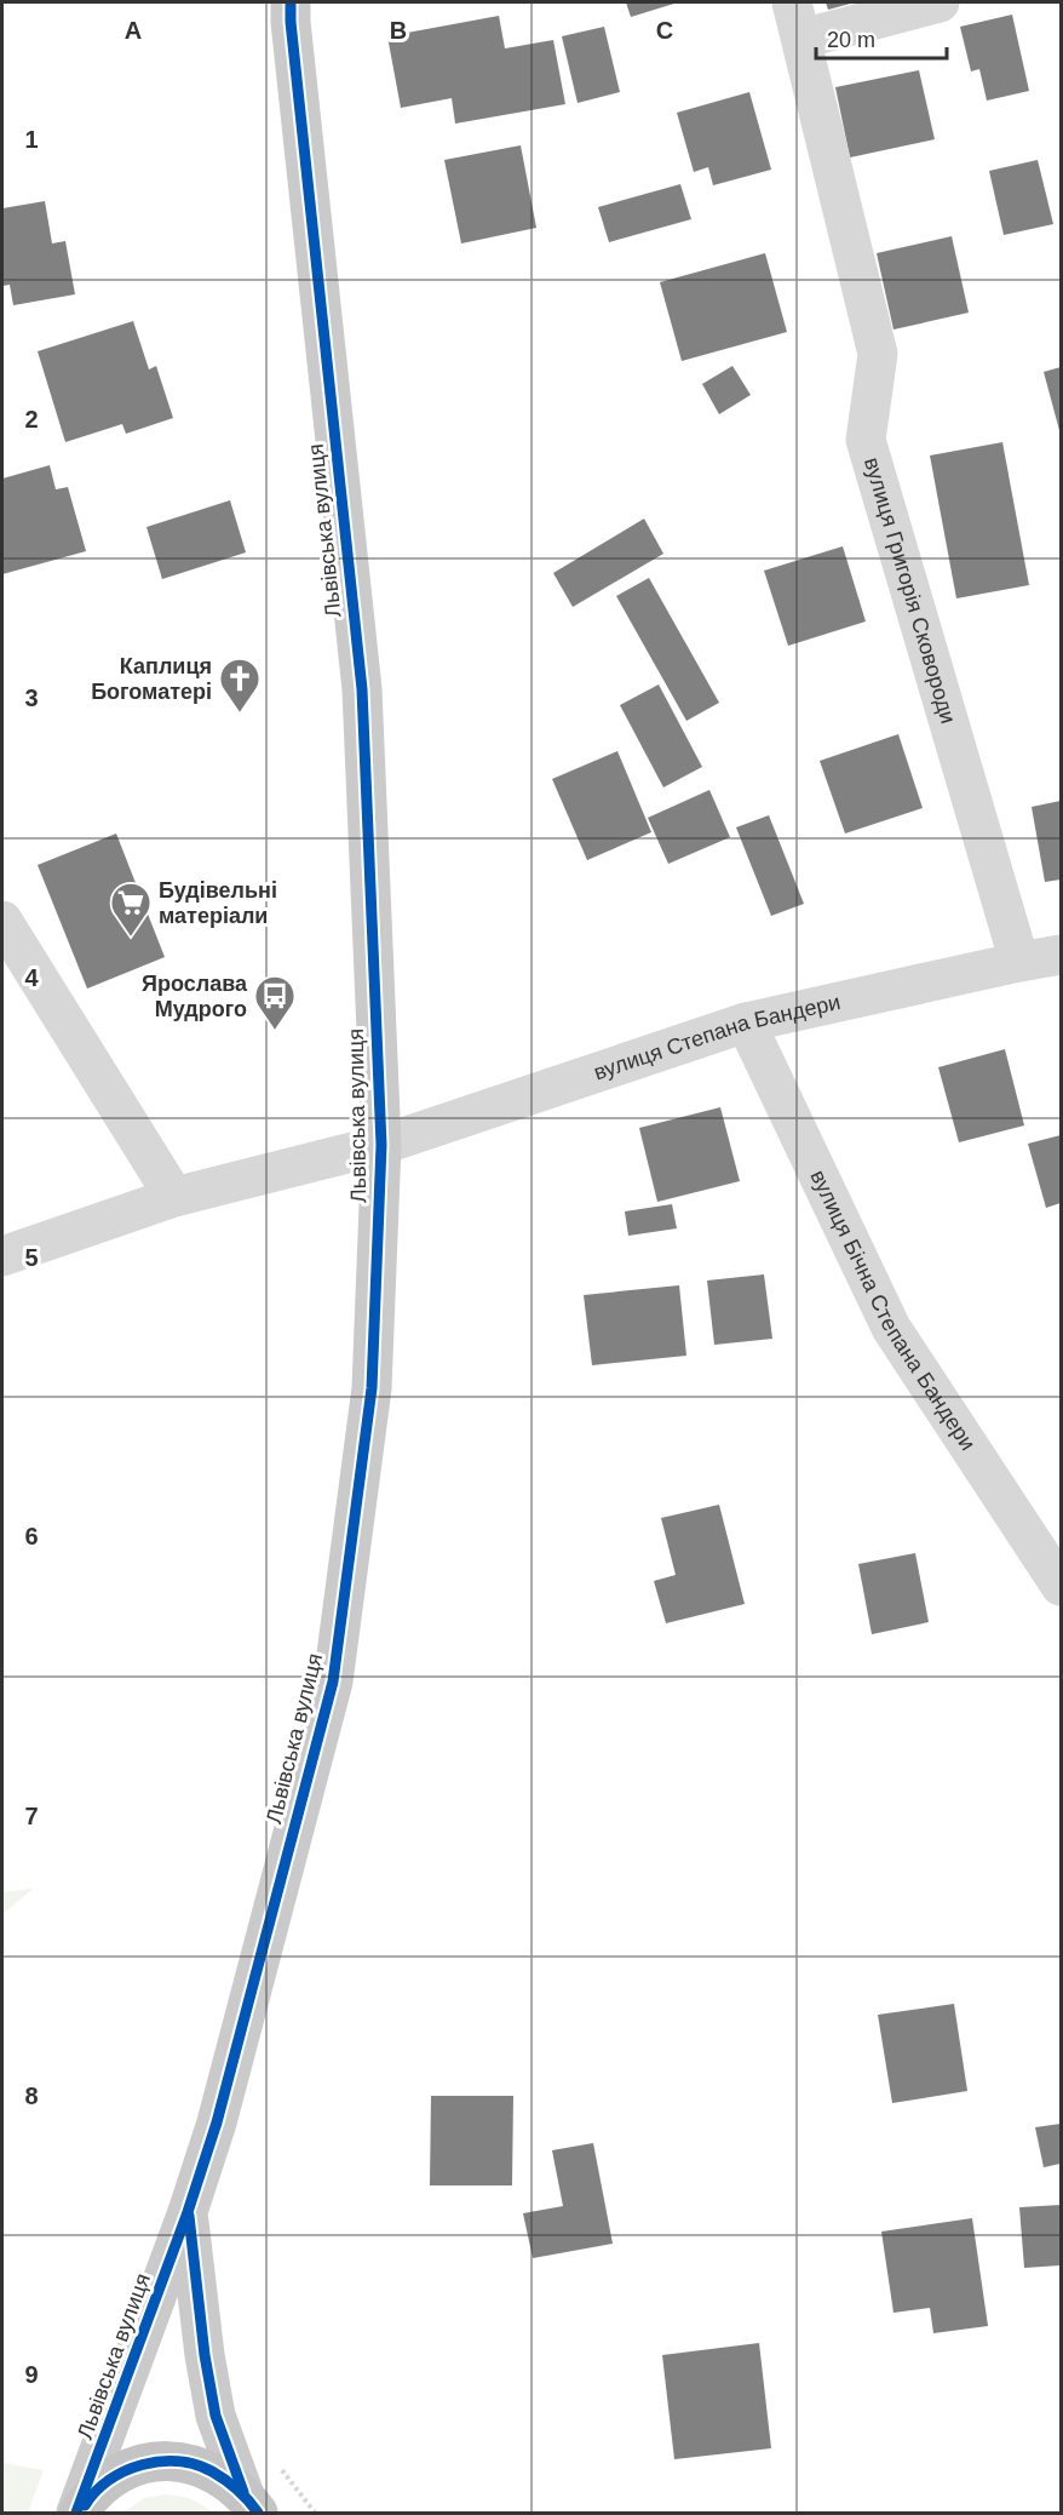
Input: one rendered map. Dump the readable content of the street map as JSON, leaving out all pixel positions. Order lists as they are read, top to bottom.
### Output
{
  "streets": {
    "main road": ["Львівська вулиця"],
    "street": ["вулиця Григорія Сковороди", "вулиця Степана Бандери", "вулиця Бічна Степана Бандери"]
  },
  "crossings": [
    ["Львівська вулиця", "вулиця Степана Бандери"],
    ["вулиця Григорія Сковороди", "вулиця Степана Бандери"],
    ["вулиця Степана Бандери", "вулиця Бічна Степана Бандери"]
  ],
  "places": {
    "church": ["Каплиця Богоматері"],
    "supermarket": ["Будівельні матеріали"],
    "bus stop": ["Ярослава Мудрого"]
  },
  "scale_bar": "20 m",
  "grid": {
    "columns": ["A", "B", "C"],
    "rows": [
      "1",
      "2",
      "3",
      "4",
      "5",
      "6",
      "7",
      "8",
      "9"
    ]
  }
}
